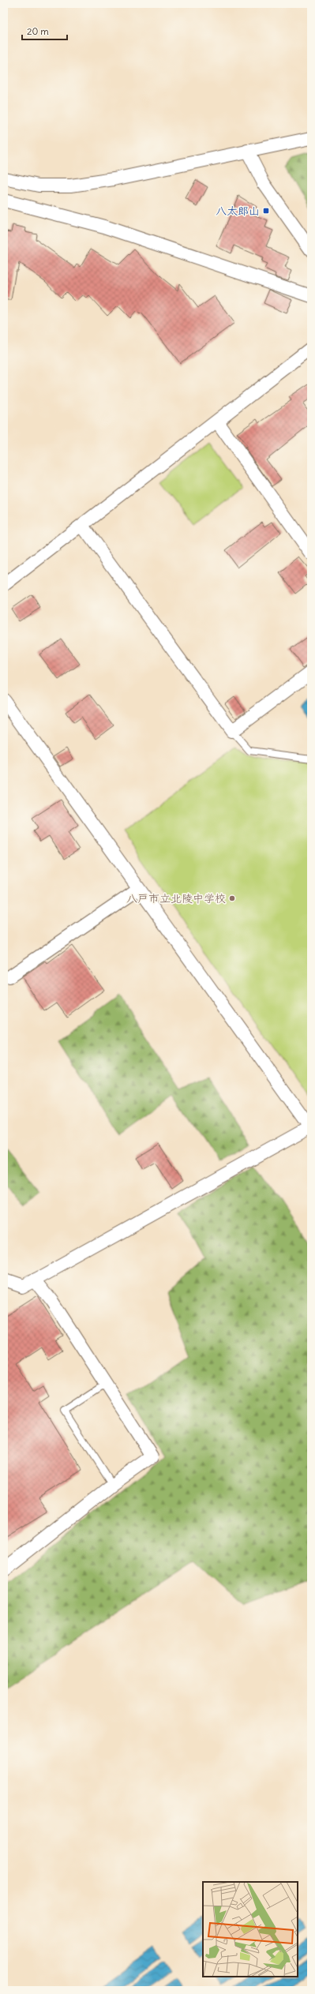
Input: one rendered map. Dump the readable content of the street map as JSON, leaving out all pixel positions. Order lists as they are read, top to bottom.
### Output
{
  "places": {
    "transit": ["八太郎山"],
    "other": ["八戸市立北陵中学校"]
  },
  "scale_bar": "20 m"
}
